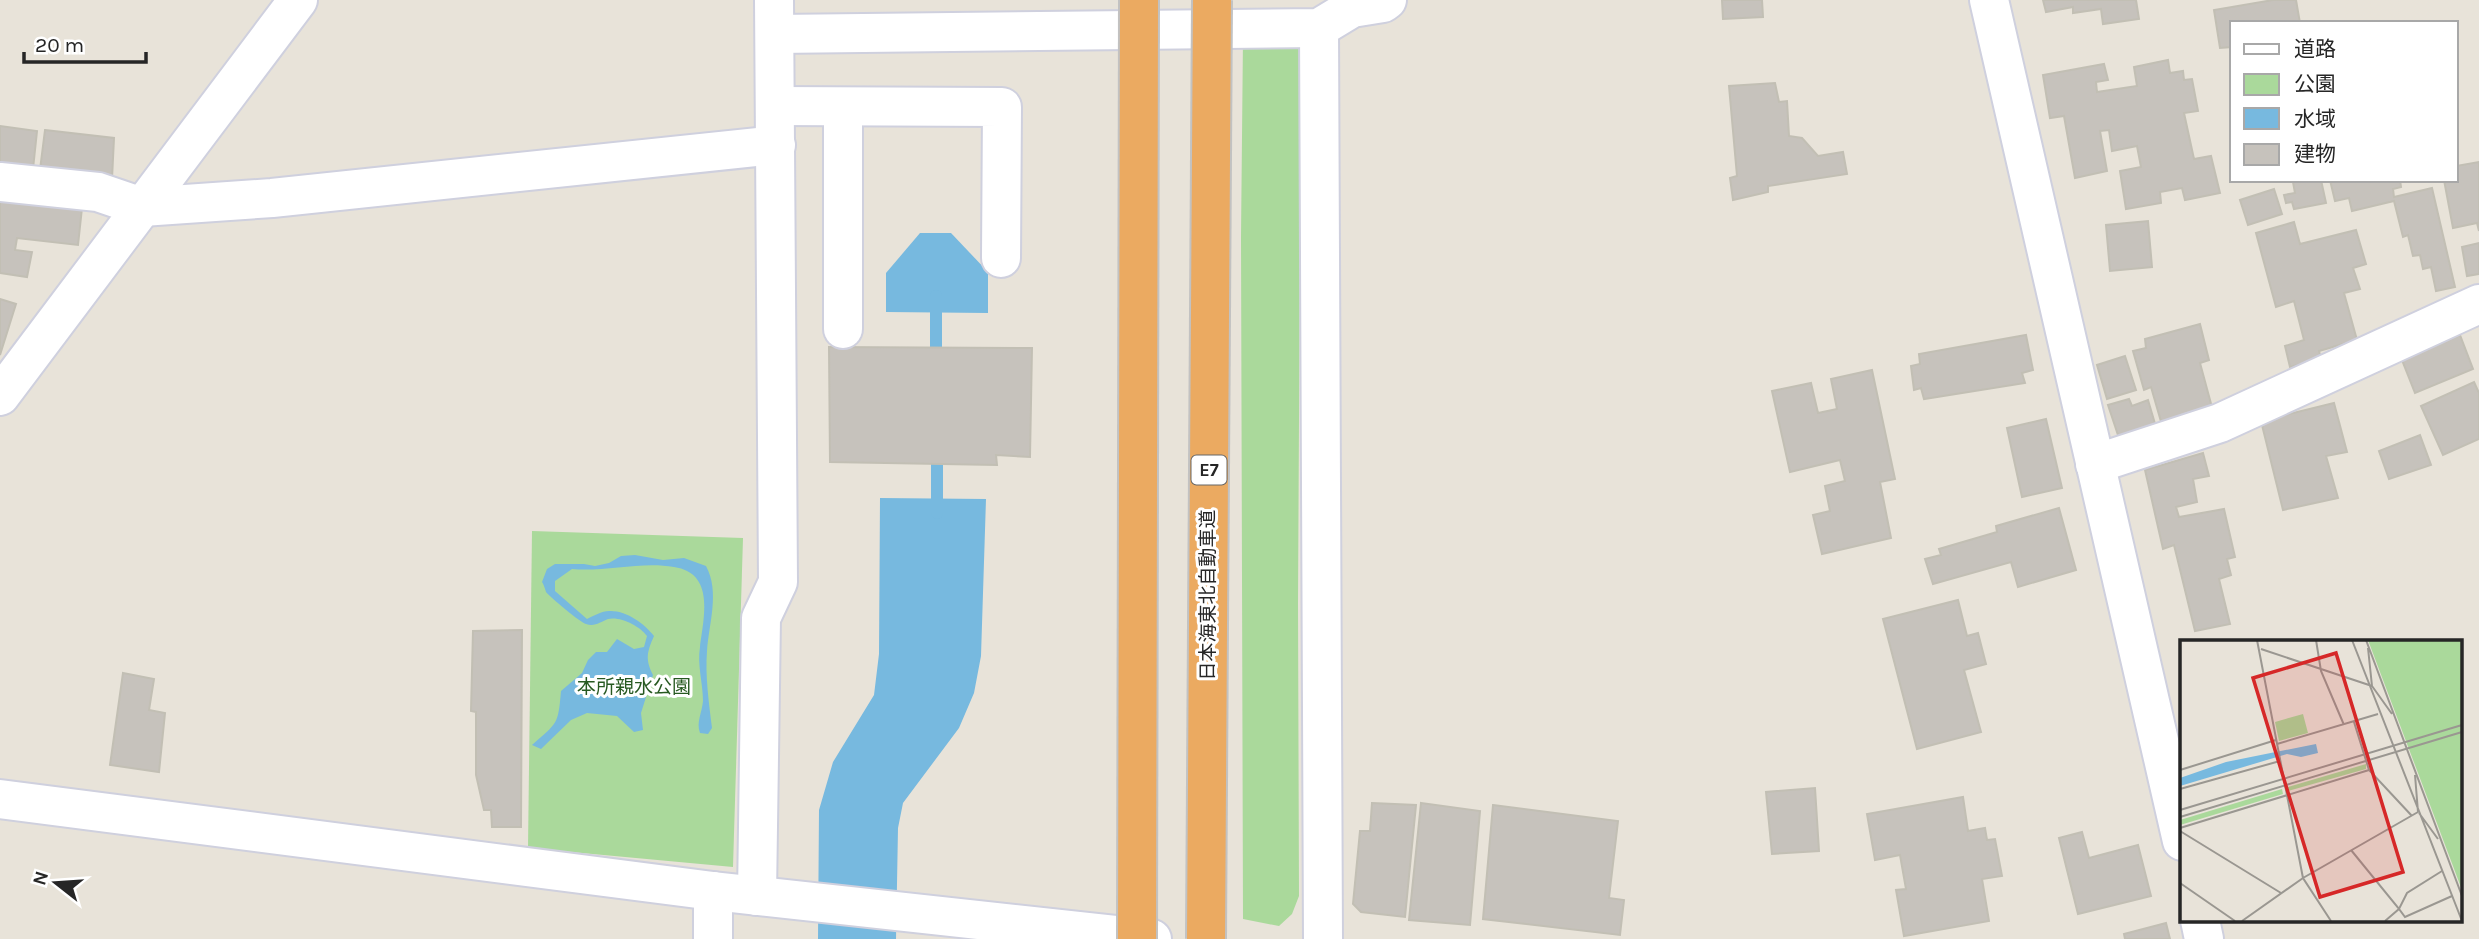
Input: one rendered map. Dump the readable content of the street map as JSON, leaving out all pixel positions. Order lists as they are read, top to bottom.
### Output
{
  "streets": {
    "highway": ["E7", "日本海東北自動車道"]
  },
  "parks": ["本所親水公園"],
  "legend": [
    "道路",
    "公園",
    "水域",
    "建物"
  ],
  "scale_bar": "20 m",
  "north": "left"
}
